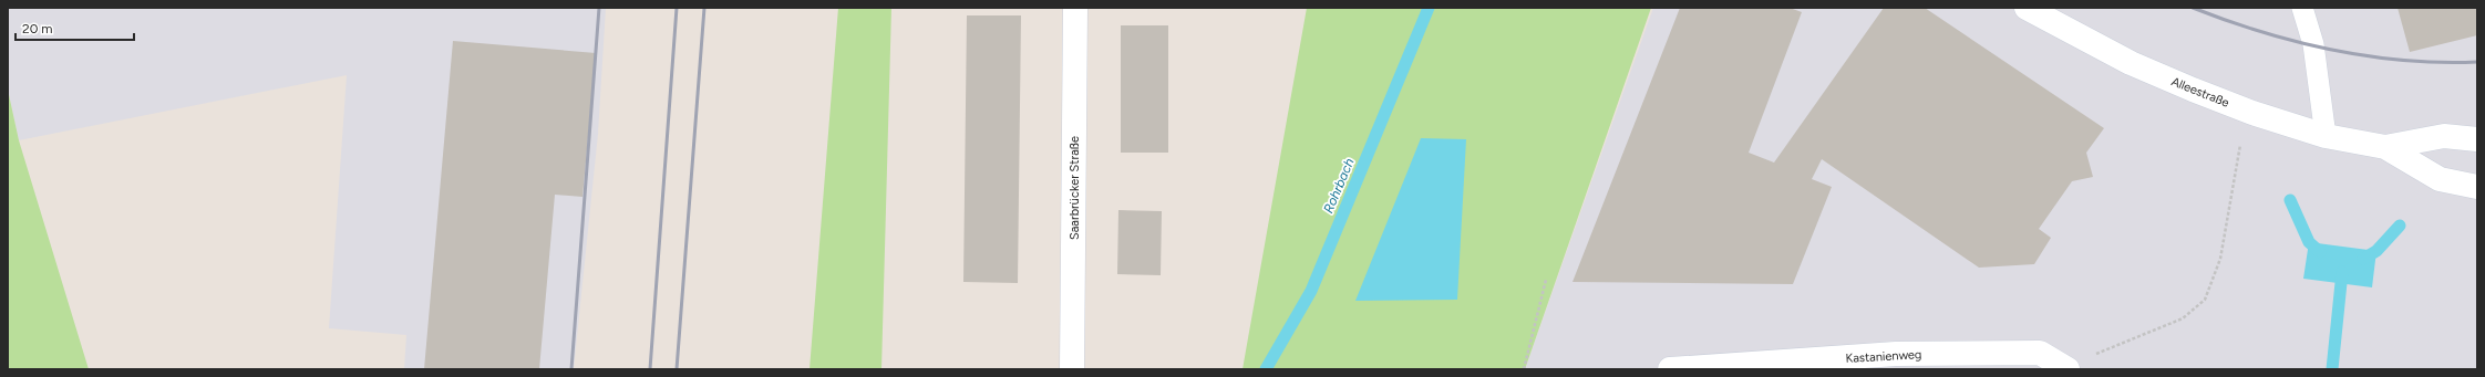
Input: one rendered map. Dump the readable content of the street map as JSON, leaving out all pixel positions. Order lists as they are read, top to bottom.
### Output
{
  "streets": {
    "street": ["Alleestraße", "Saarbrücker Straße", "Kastanienweg"]
  },
  "water": ["Rohrbach"],
  "scale_bar": "20 m"
}
